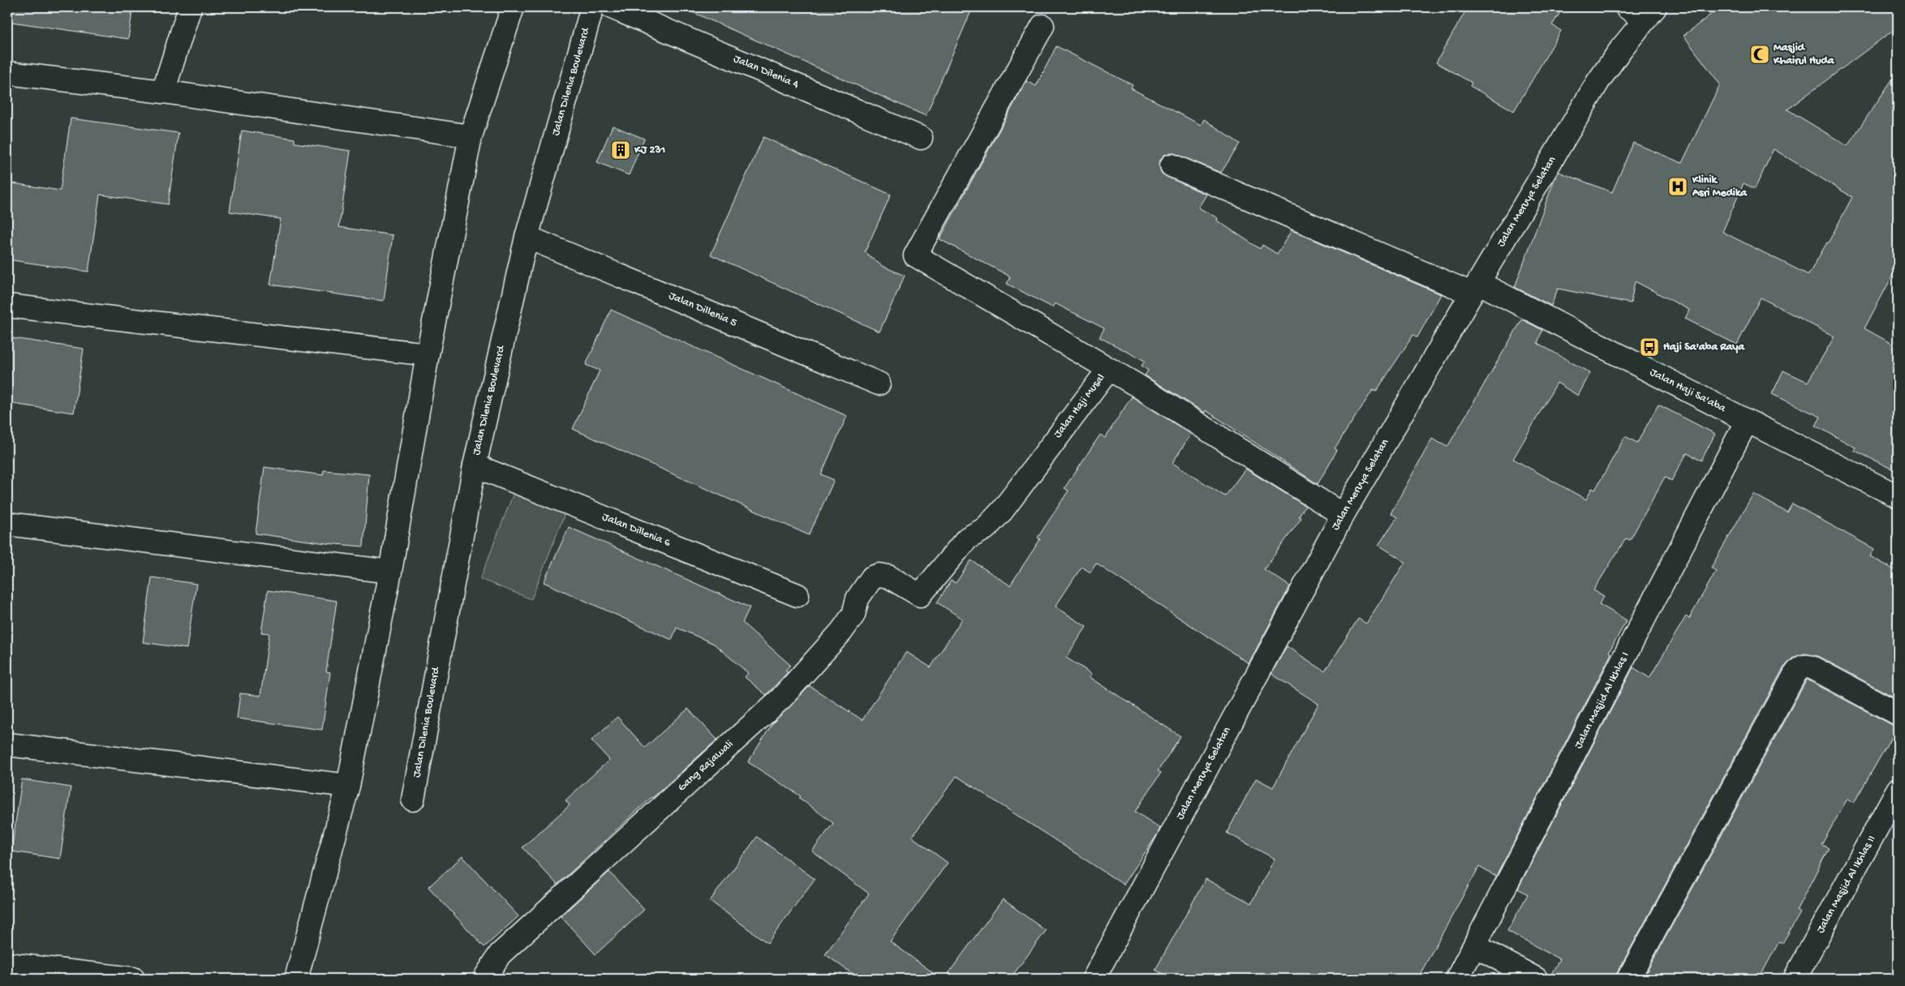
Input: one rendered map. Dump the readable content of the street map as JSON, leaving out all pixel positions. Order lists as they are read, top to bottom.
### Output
{
  "streets": {
    "street": [
      "Jalan Dilenia 4",
      "Jalan Dilenia Boulevard",
      "Jalan Meruya Selatan",
      "Jalan Dillenia 5",
      "Jalan Haji Sa'aba",
      "Jalan Haji Musal",
      "Jalan Dillenia 6",
      "Jalan Masjid Al Ikhlas I",
      "Gang Rajawali",
      "Jalan Masjid Al Ikhlas II"
    ]
  },
  "crossings": [
    ["Jalan Dilenia Boulevard", "Jalan Dillenia 5"],
    ["Jalan Dilenia Boulevard", "Jalan Dillenia 6"],
    ["Jalan Meruya Selatan", "Jalan Haji Sa'aba"],
    ["Jalan Meruya Selatan", "Jalan Haji Musal"],
    ["Jalan Haji Sa'aba", "Jalan Masjid Al Ikhlas I"],
    ["Jalan Haji Musal", "Gang Rajawali"]
  ],
  "places": {
    "mosque": ["Masjid Khairul Huda"],
    "building": ["KJ 231"],
    "hospital": ["Klinik Asri Medika"],
    "bus stop": ["Haji Sa'aba Raya"]
  }
}
